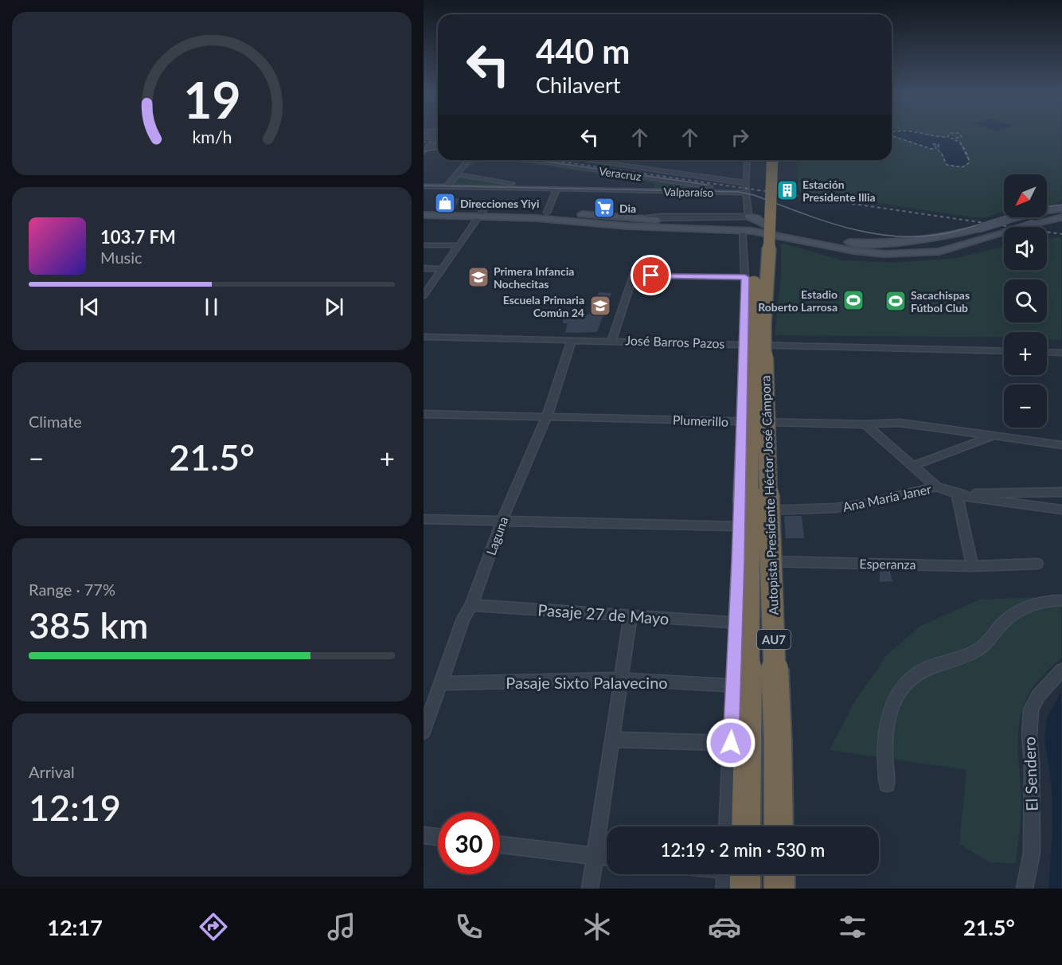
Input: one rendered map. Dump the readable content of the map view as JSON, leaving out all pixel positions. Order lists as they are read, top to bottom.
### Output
{
  "streets": {
    "highway": ["Autopista Presidente Héctor José Cámpora", "AU7"],
    "street": [
      "Veracruz",
      "Valparaíso",
      "José Barros Pazos",
      "Plumerillo",
      "Ana María Janer",
      "Laguna",
      "Esperanza",
      "Pasaje 27 de Mayo",
      "Pasaje Sixto Palavecino",
      "El Sendero"
    ]
  },
  "crossings": [
    ["Veracruz", "Valparaíso"],
    ["José Barros Pazos", "Laguna"],
    ["Plumerillo", "Laguna"],
    ["Laguna", "Pasaje 27 de Mayo"],
    ["Laguna", "Pasaje Sixto Palavecino"]
  ],
  "places": {
    "building": ["Estación Presidente Illia"],
    "shop": ["Direcciones Yiyi"],
    "supermarket": ["Dia"],
    "school or university": ["Primera Infancia Nochecitas", "Escuela Primaria Común 24"],
    "sports": ["Estadio Roberto Larrosa", "Sacachispas Fútbol Club"]
  },
  "north": "bottom left",
  "page": {
    "turn": ["440 m", "Chilavert"],
    "map_buttons": ["+", "−"],
    "song": ["103.7 FM", "Music"],
    "tile": [
      "Climate",
      ["Range · 77%", "385 km"],
      ["Arrival", "12:19"]
    ],
    "heat": ["−", "21.5°", "+"],
    "limit": "30",
    "trip": "12:19 · 2 min · 530 m",
    "tabs": ["12:17", "21.5°"],
    "gauge": ["19", "km/h"]
  }
}
